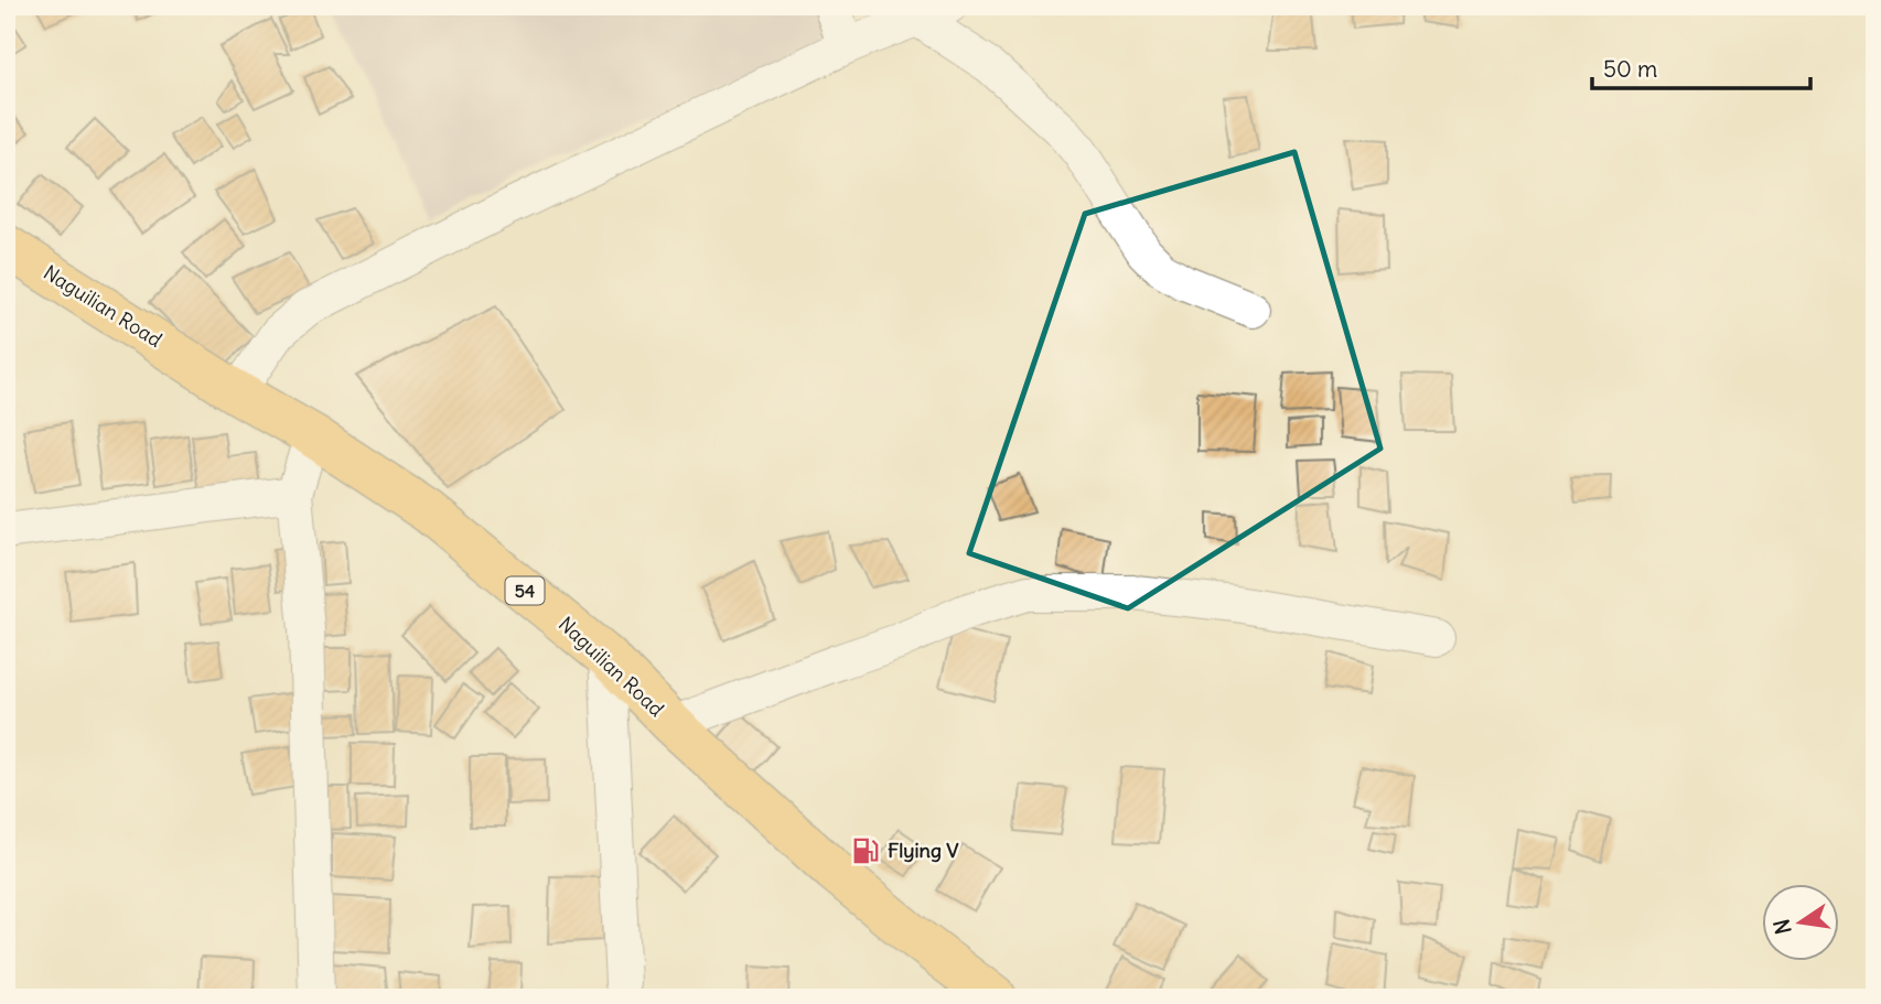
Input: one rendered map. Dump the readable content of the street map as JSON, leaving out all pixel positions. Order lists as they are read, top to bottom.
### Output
{
  "streets": {
    "highway": ["Naguilian Road", "54"]
  },
  "places": {
    "fuel station": ["Flying V"]
  },
  "scale_bar": "50 m",
  "north": "left"
}
